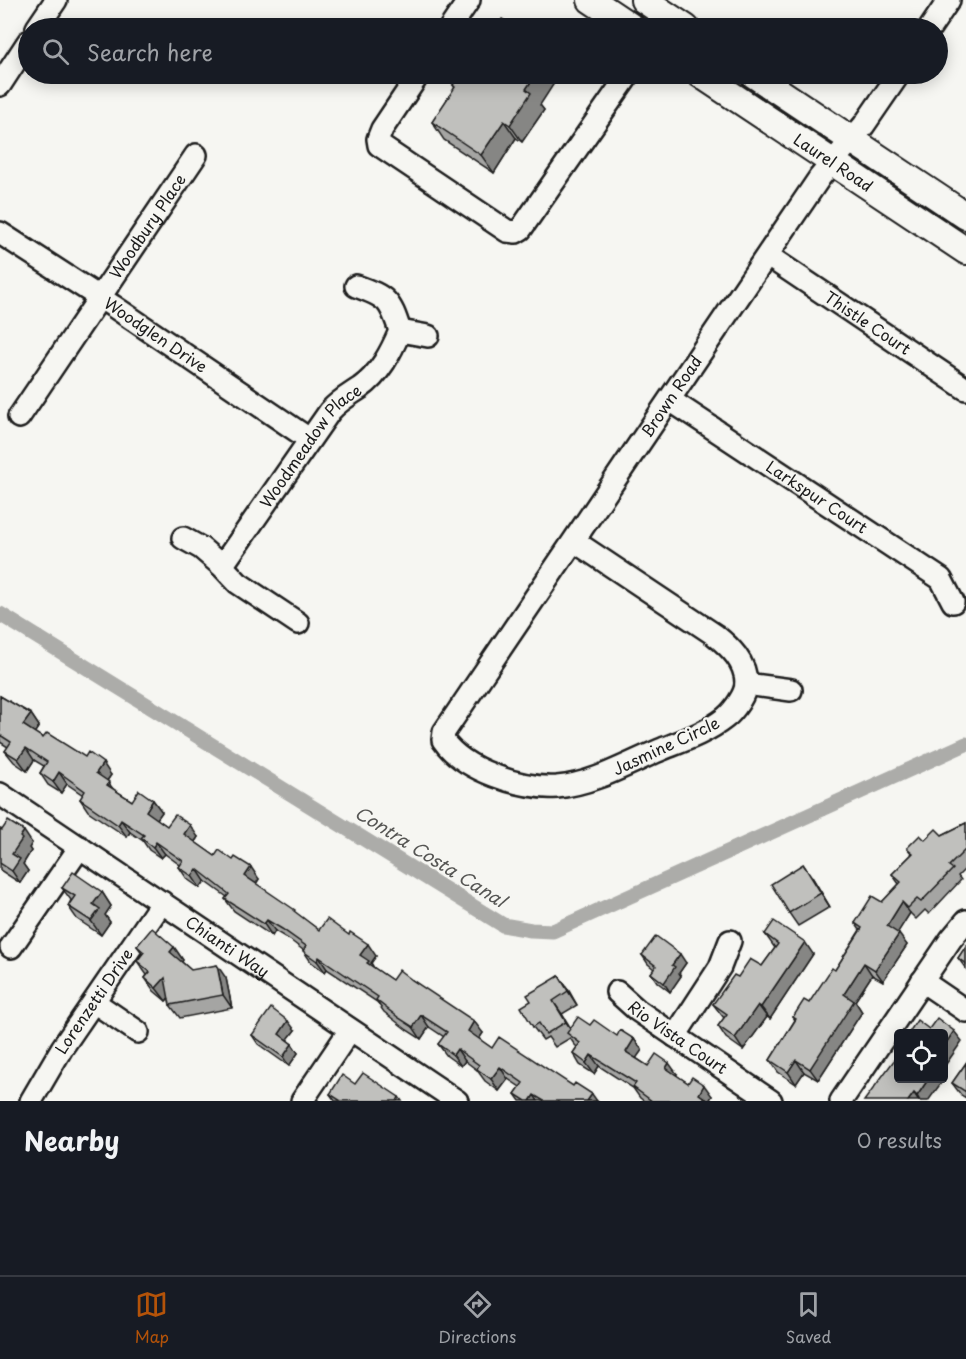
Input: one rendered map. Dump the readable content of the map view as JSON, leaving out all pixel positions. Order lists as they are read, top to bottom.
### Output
{
  "streets": {
    "main road": ["Laurel Road"],
    "street": [
      "Woodbury Place",
      "Thistle Court",
      "Woodglen Drive",
      "Brown Road",
      "Woodmeadow Place",
      "Larkspur Court",
      "Jasmine Circle",
      "Chianti Way",
      "Lorenzetti Drive",
      "Rio Vista Court"
    ]
  },
  "crossings": [
    ["Laurel Road", "Brown Road"],
    ["Woodbury Place", "Woodglen Drive"],
    ["Thistle Court", "Brown Road"],
    ["Woodglen Drive", "Woodmeadow Place"],
    ["Brown Road", "Larkspur Court"],
    ["Brown Road", "Jasmine Circle"],
    ["Chianti Way", "Lorenzetti Drive"]
  ],
  "water": ["Contra Costa Canal"],
  "page": {
    "search": "Search here",
    "heading": ["Nearby", "0 results"],
    "nav": ["Map", "Directions", "Saved"]
  }
}
